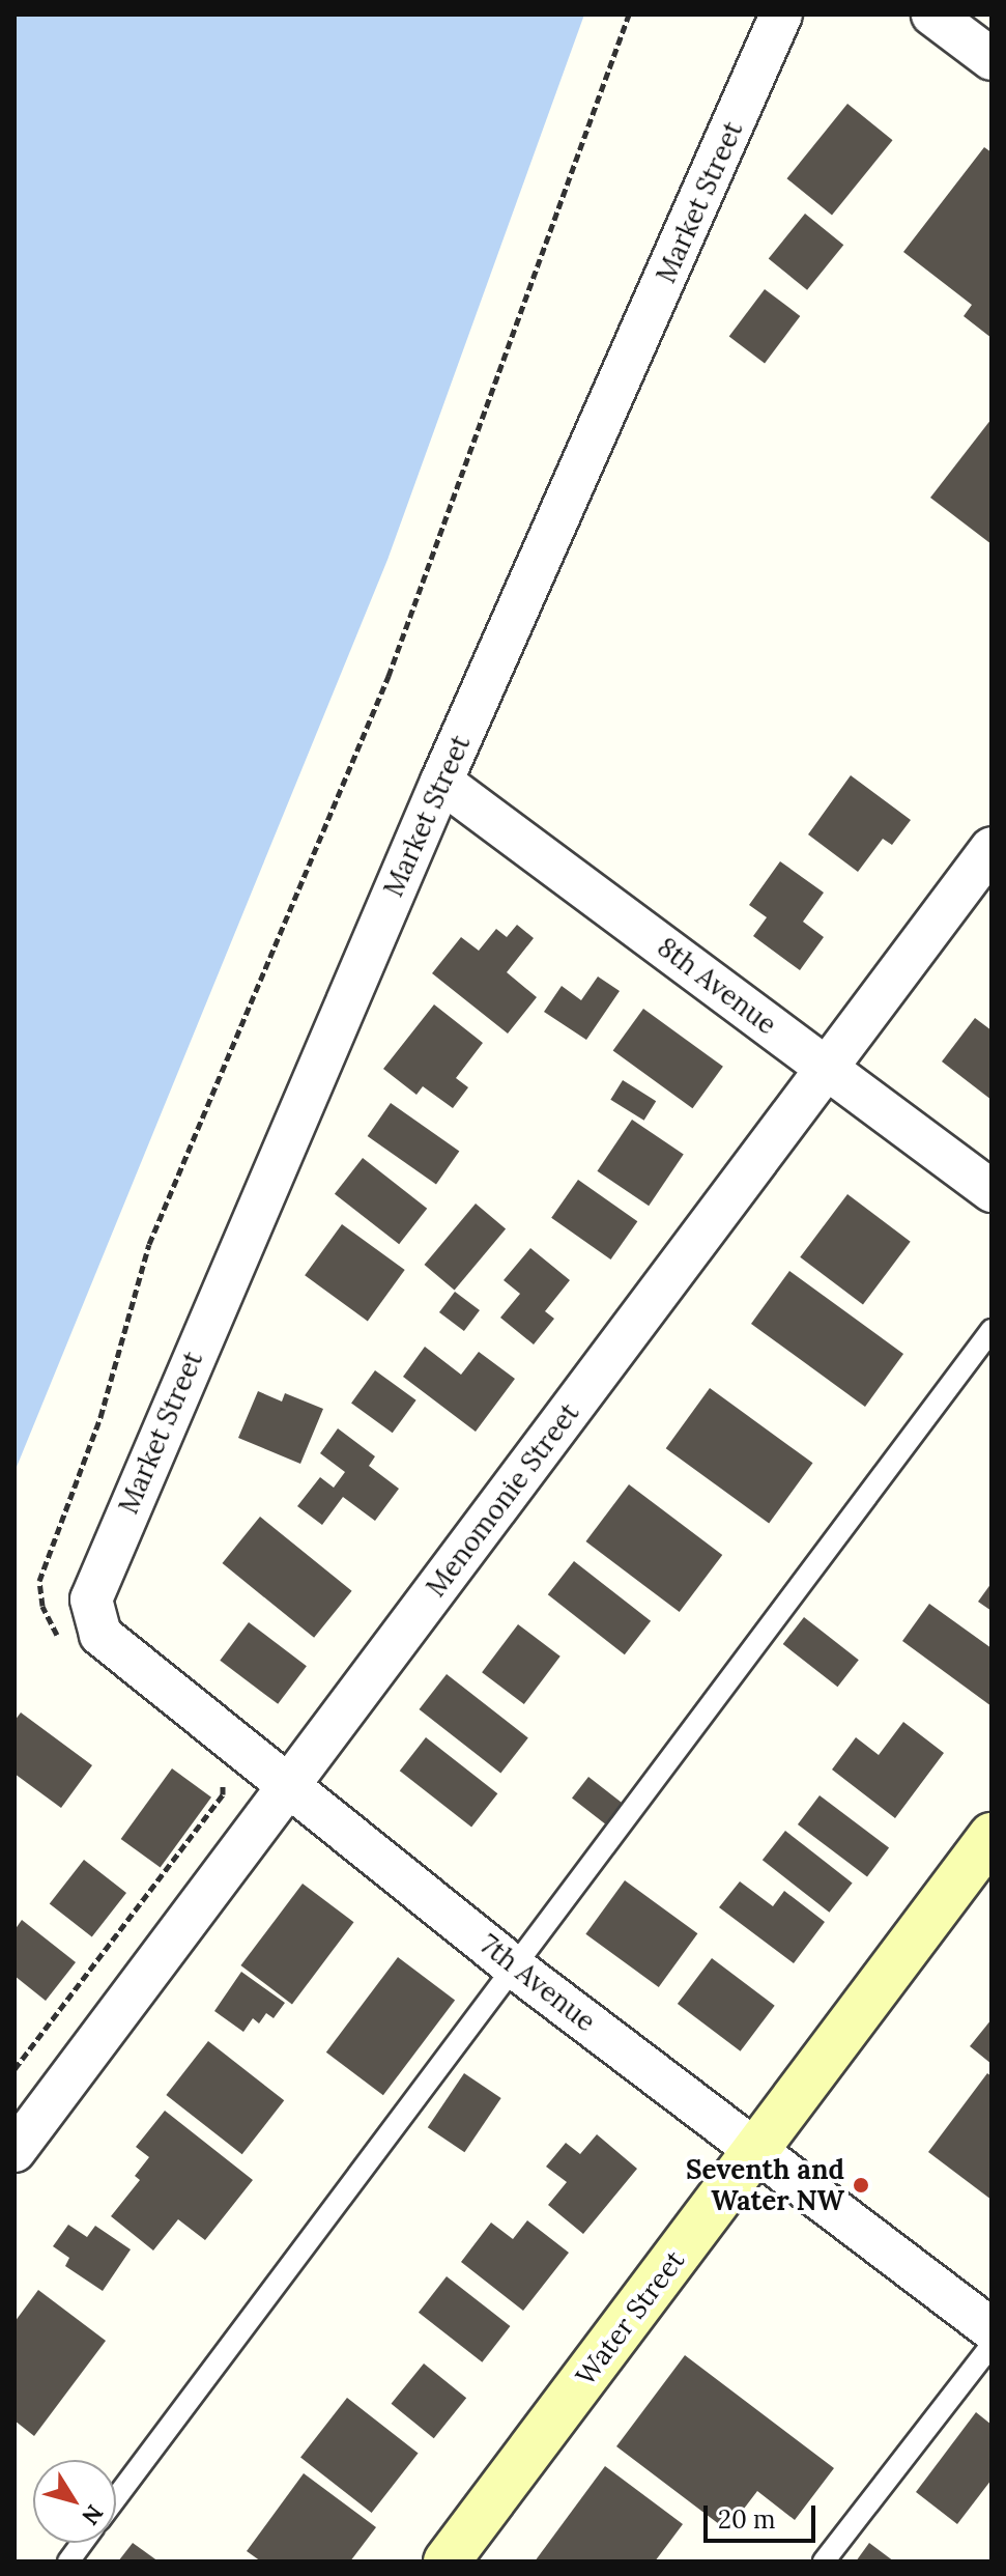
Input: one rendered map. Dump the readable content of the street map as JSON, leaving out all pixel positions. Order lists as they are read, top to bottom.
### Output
{
  "streets": {
    "main road": ["Water Street"],
    "street": [
      "Market Street",
      "8th Avenue",
      "Menomonie Street",
      "7th Avenue"
    ]
  },
  "crossings": [
    ["Market Street", "8th Avenue"],
    ["Market Street", "7th Avenue"],
    ["8th Avenue", "Menomonie Street"],
    ["Menomonie Street", "7th Avenue"],
    ["7th Avenue", "Water Street"]
  ],
  "places": ["Seventh and Water NW"],
  "scale_bar": "20 m",
  "north": "bottom right"
}
